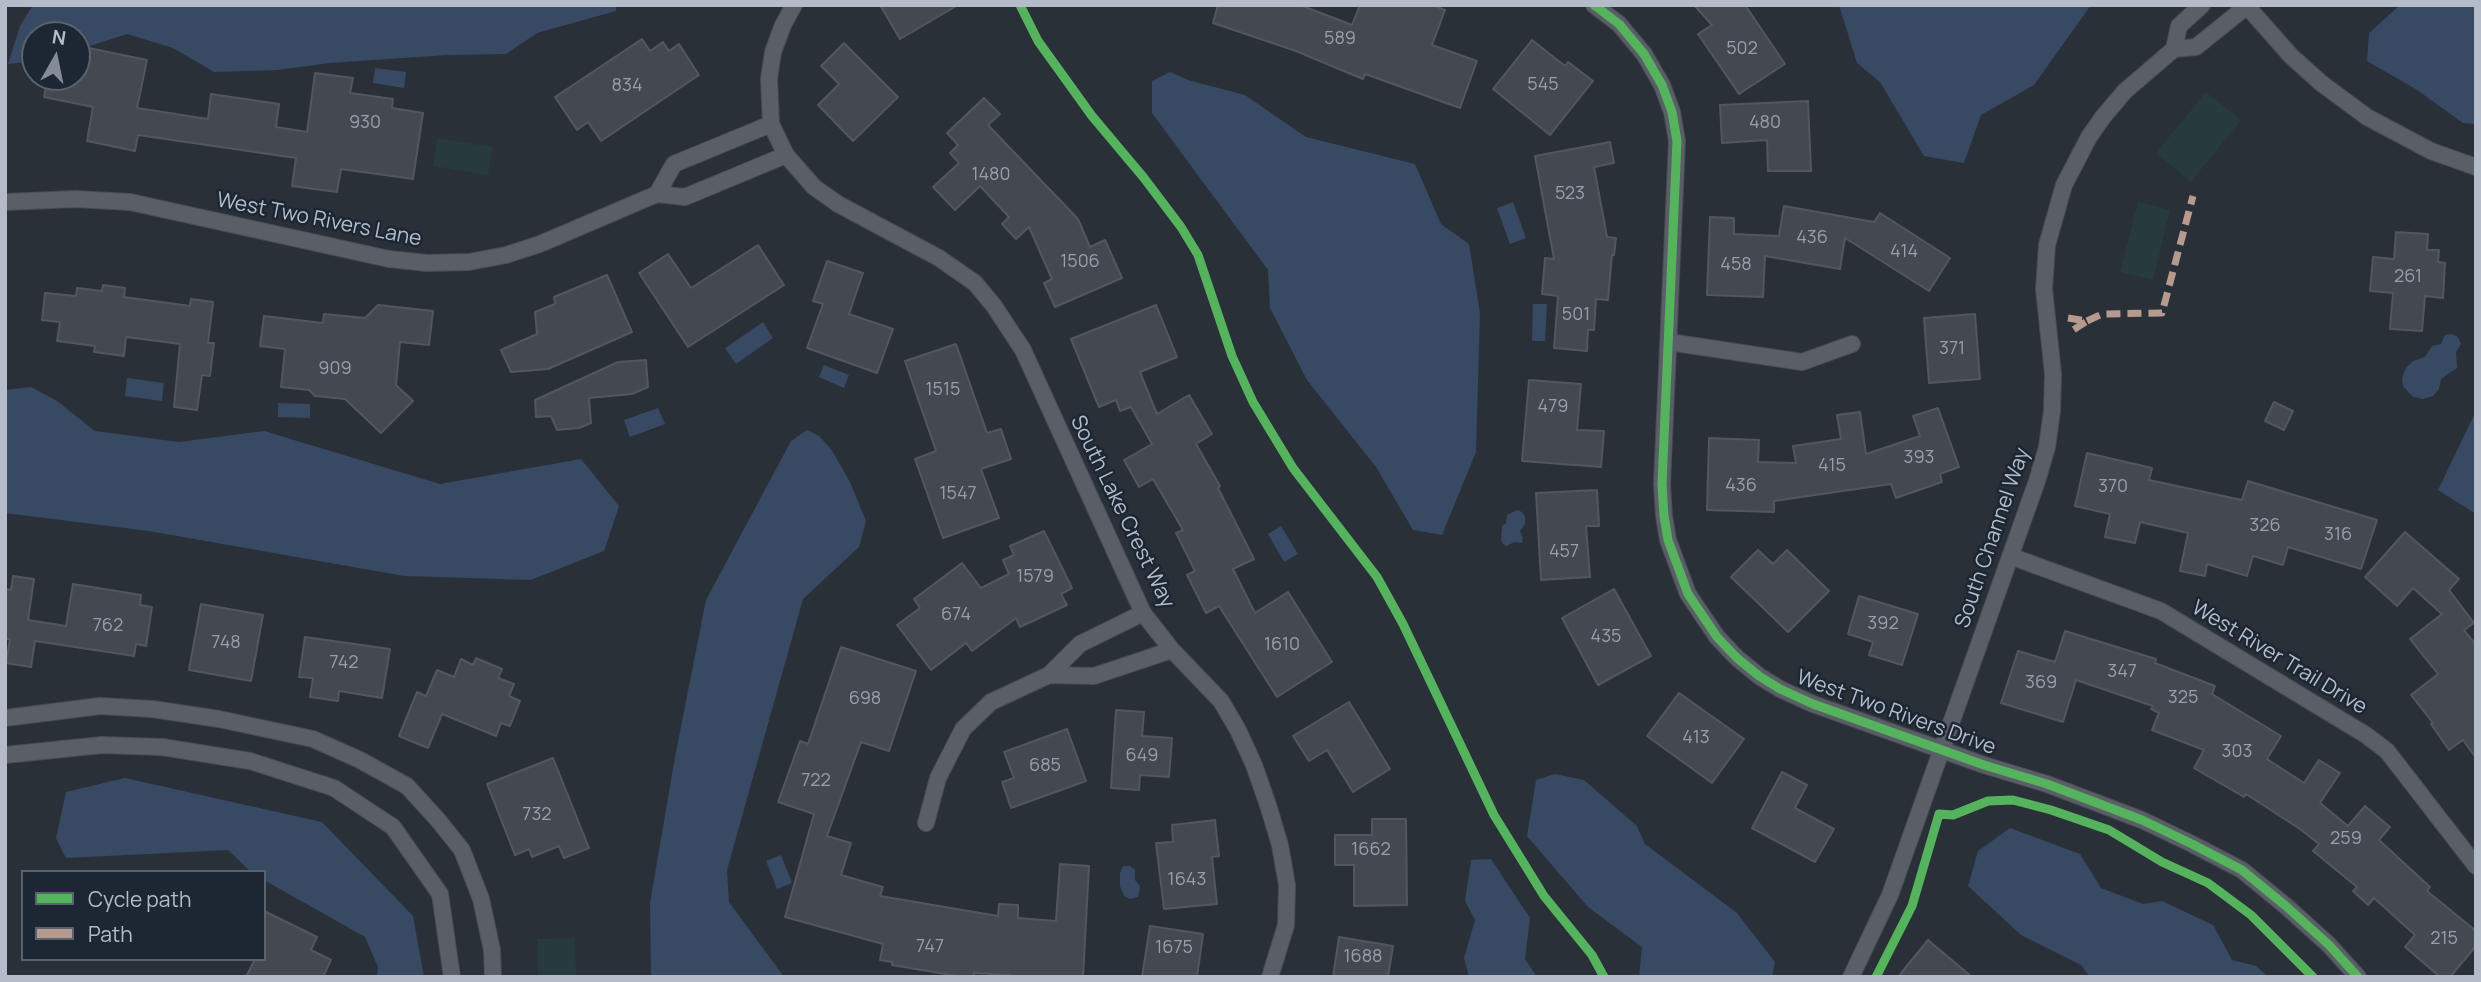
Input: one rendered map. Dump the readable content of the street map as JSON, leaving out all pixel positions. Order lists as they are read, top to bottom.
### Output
{
  "streets": {
    "street": [
      "West Two Rivers Lane",
      "South Lake Crest Way",
      "South Channel Way",
      "West River Trail Drive",
      "West Two Rivers Drive"
    ]
  },
  "crossings": [
    ["West Two Rivers Lane", "South Lake Crest Way"],
    ["South Channel Way", "West River Trail Drive"],
    ["South Channel Way", "West Two Rivers Drive"]
  ],
  "house_numbers": [
    "589",
    "502",
    "545",
    "834",
    "930",
    "480",
    "1480",
    "523",
    "436",
    "414",
    "1506",
    "458",
    "261",
    "501",
    "371",
    "909",
    "1515",
    "479",
    "393",
    "415",
    "436",
    "370",
    "1547",
    "326",
    "316",
    "457",
    "1579",
    "674",
    "392",
    "762",
    "435",
    "748",
    "1610",
    "742",
    "347",
    "369",
    "325",
    "698",
    "413",
    "303",
    "649",
    "685",
    "722",
    "732",
    "259",
    "1662",
    "1643",
    "215",
    "747",
    "1675",
    "1688"
  ],
  "legend": ["Cycle path", "Path"],
  "north": "top"
}
